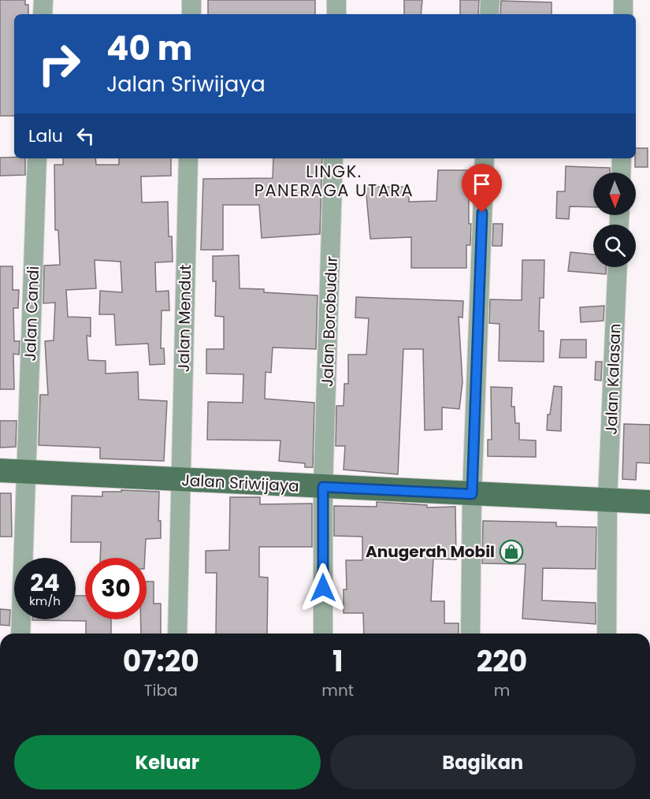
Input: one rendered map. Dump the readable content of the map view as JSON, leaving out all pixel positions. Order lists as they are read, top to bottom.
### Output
{
  "streets": {
    "main road": ["Jalan Sriwijaya"],
    "street": [
      "Jalan Candi",
      "Jalan Mendut",
      "Jalan Borobudur",
      "Jalan Kalasan"
    ]
  },
  "crossings": [
    ["Jalan Candi", "Jalan Sriwijaya"],
    ["Jalan Mendut", "Jalan Sriwijaya"],
    ["Jalan Borobudur", "Jalan Sriwijaya"],
    ["Jalan Kalasan", "Jalan Sriwijaya"]
  ],
  "districts": ["LINGK. PANERAGA UTARA"],
  "places": {
    "shop": ["Anugerah Mobil"]
  },
  "north": "bottom",
  "page": {
    "turn": ["40 m", "Jalan Sriwijaya"],
    "then": "Lalu",
    "speed": "24 km/h",
    "limit": "30",
    "eta": [
      "07:20",
      "Tiba",
      "1",
      "mnt",
      "220",
      "m"
    ],
    "buttons": ["Keluar", "Bagikan"]
  }
}
